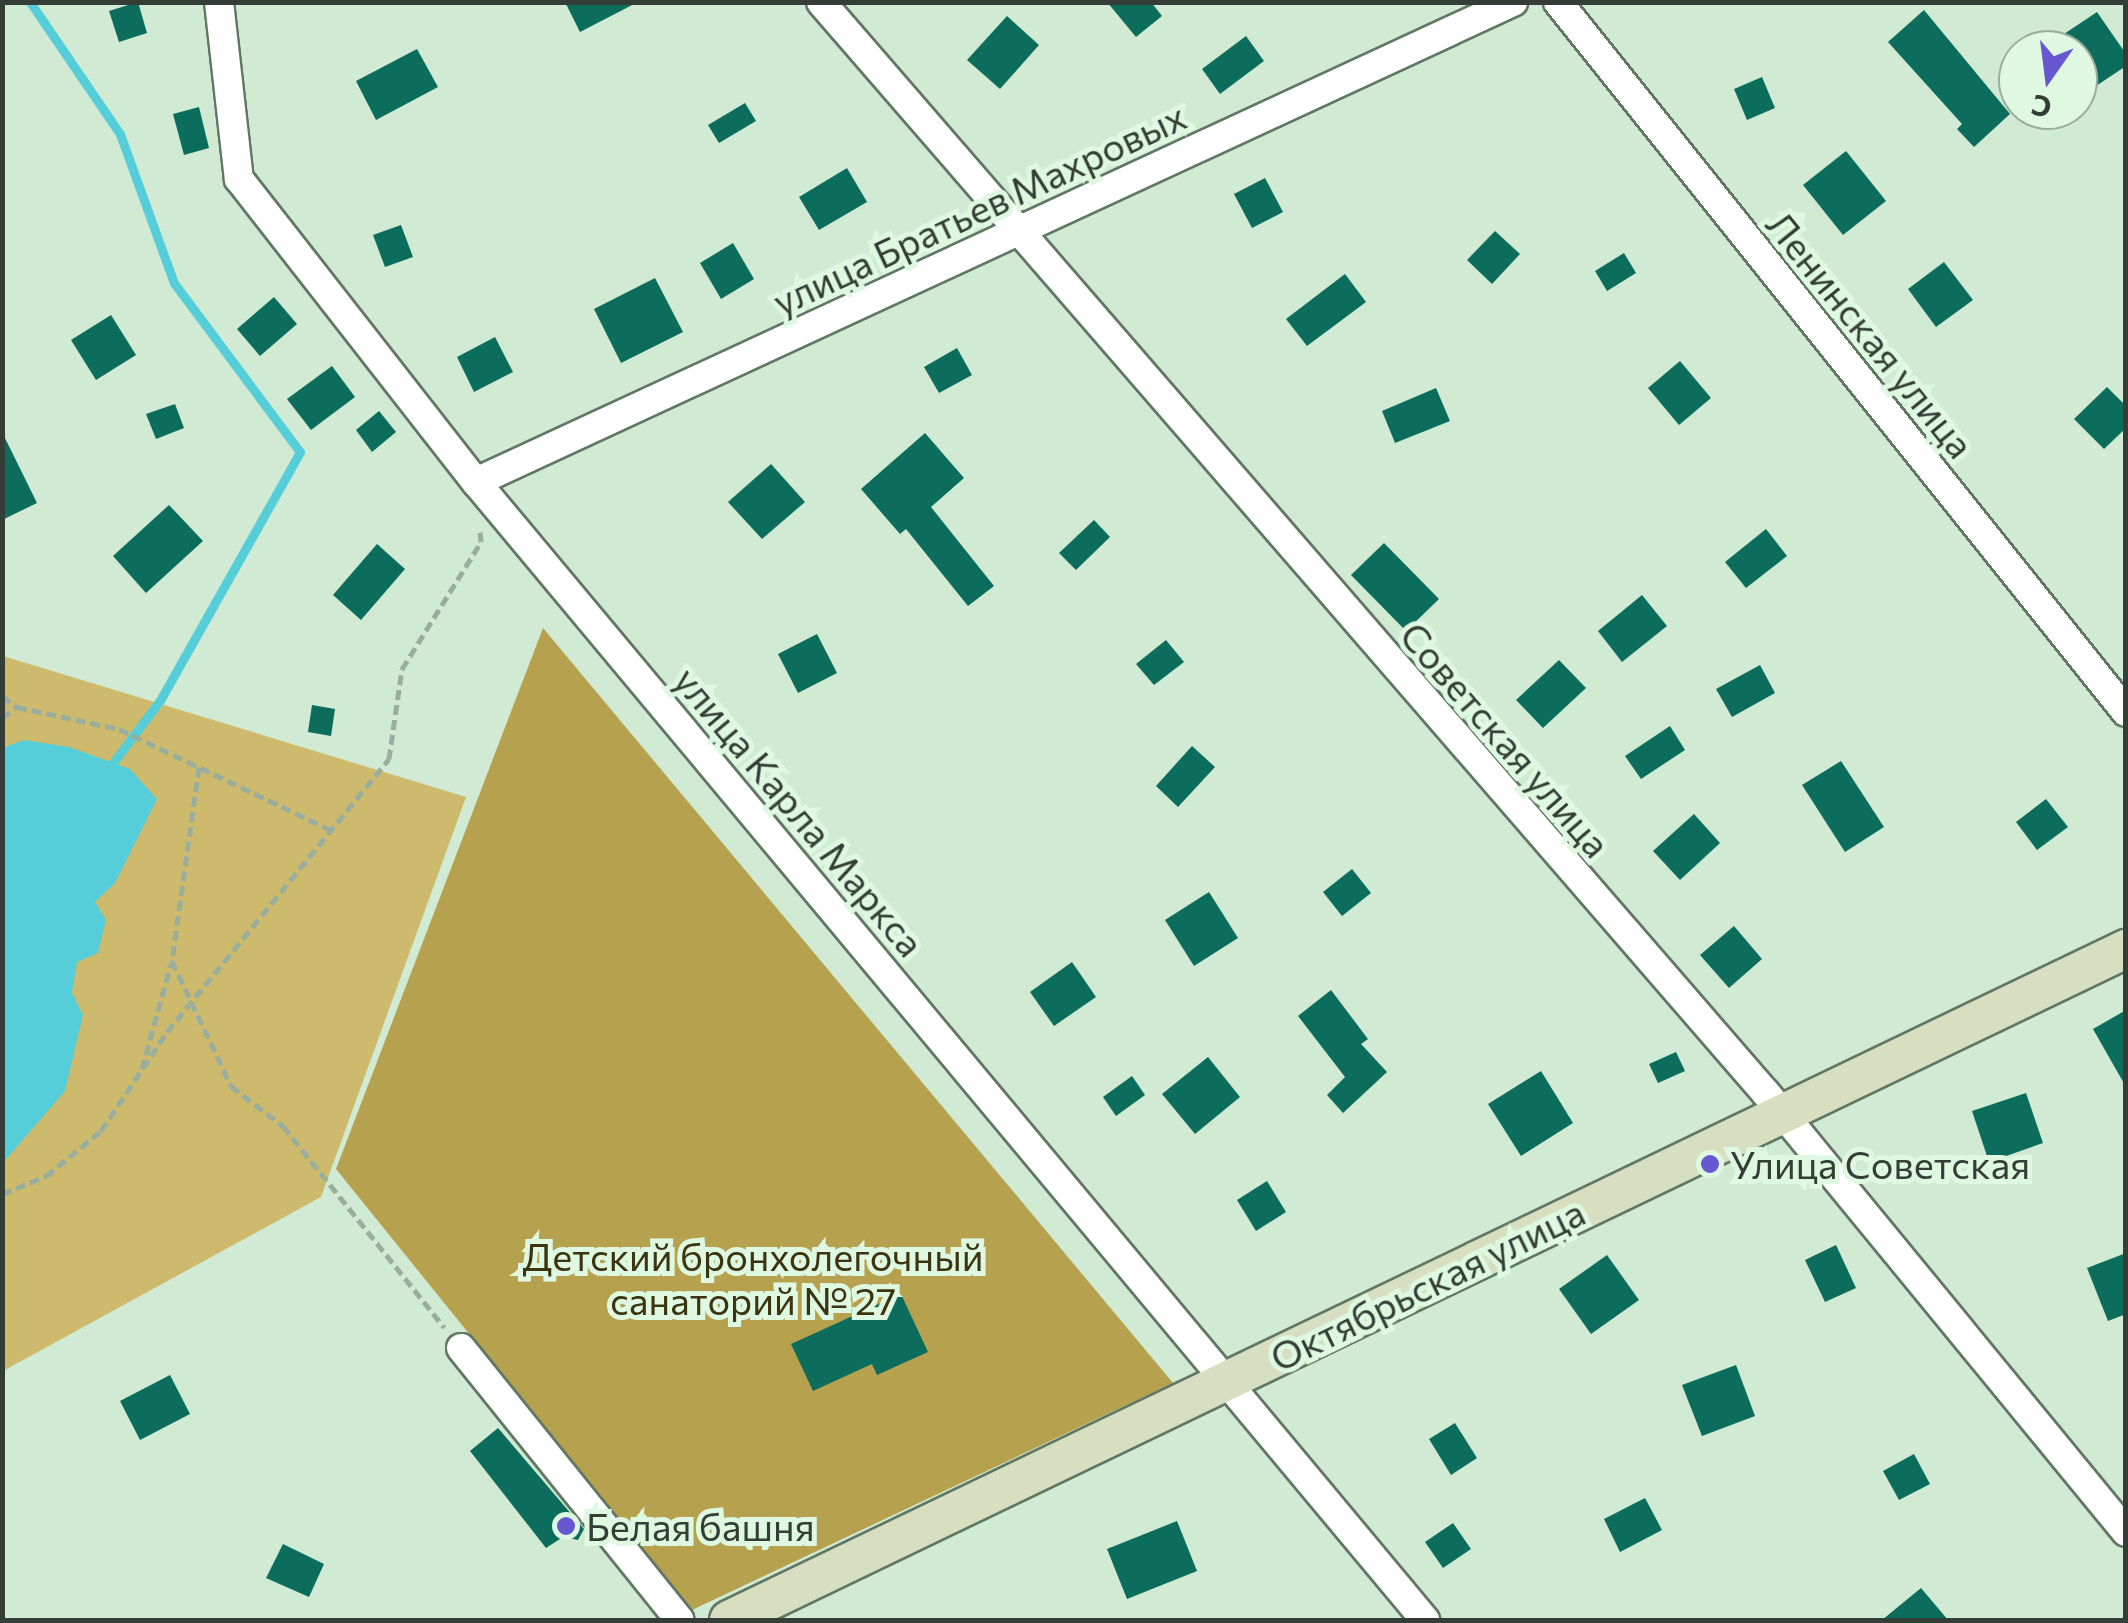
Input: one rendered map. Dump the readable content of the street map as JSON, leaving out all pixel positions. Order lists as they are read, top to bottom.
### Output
{
  "streets": {
    "main road": ["Октябрьская улица"],
    "street": [
      "улица Братьев Махровых",
      "Ленинская улица",
      "Советская улица",
      "улица Карла Маркса"
    ]
  },
  "crossings": [
    ["улица Братьев Махровых", "Советская улица"],
    ["улица Братьев Махровых", "улица Карла Маркса"],
    ["Советская улица", "Октябрьская улица"],
    ["улица Карла Маркса", "Октябрьская улица"]
  ],
  "parks": ["Детский бронхолегочный санаторий № 27"],
  "places": ["Улица Советская", "Белая башня"],
  "north": "bottom"
}
